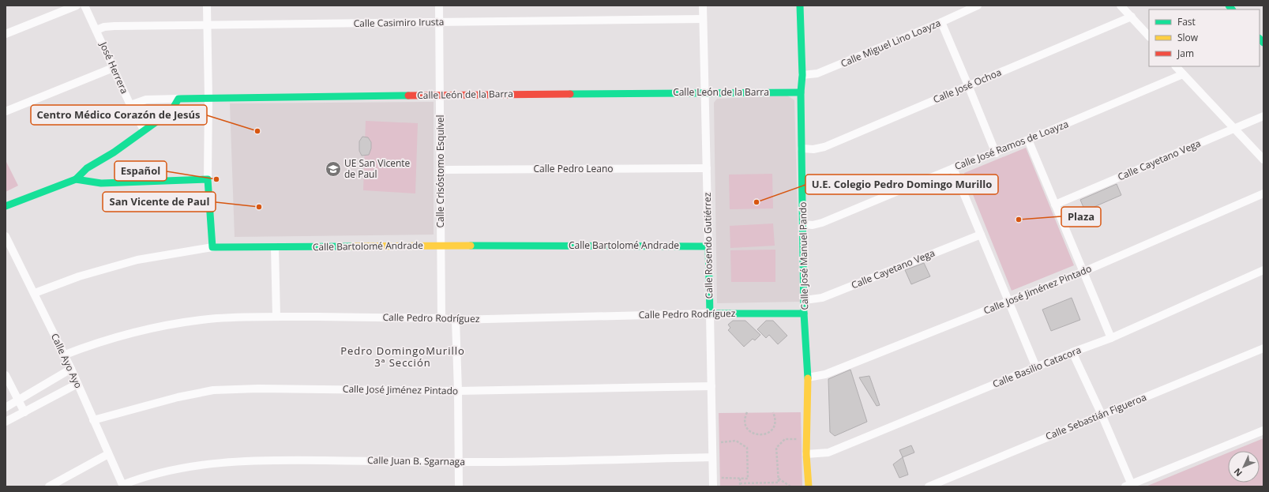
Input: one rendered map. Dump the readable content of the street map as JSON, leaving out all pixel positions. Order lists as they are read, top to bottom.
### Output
{
  "streets": {
    "street": [
      "Calle Casimiro Irusta",
      "Calle Miguel Lino Loayza",
      "José Herrera",
      "Calle José Ochoa",
      "Calle León de la Barra",
      "Calle José Ramos de Loayza",
      "Calle Cayetano Vega",
      "Calle Pedro Leano",
      "Calle Crisóstomo Esquivel",
      "Calle Bartolomé Andrade",
      "Calle Rosendo Gutiérrez",
      "Calle José Manuel Pando",
      "Calle José Jiménez Pintado",
      "Calle Pedro Rodríguez",
      "Calle Ayo Ayo",
      "Calle Basilio Catacora",
      "Calle Sebastián Figueroa",
      "Calle Juan B. Sgarnaga"
    ]
  },
  "crossings": [
    ["Calle Casimiro Irusta", "José Herrera"],
    ["Calle Casimiro Irusta", "Calle Crisóstomo Esquivel"],
    ["Calle Casimiro Irusta", "Calle Rosendo Gutiérrez"],
    ["Calle Miguel Lino Loayza", "Calle José Manuel Pando"],
    ["José Herrera", "Calle León de la Barra"],
    ["Calle José Ochoa", "Calle José Manuel Pando"],
    ["Calle León de la Barra", "Calle Crisóstomo Esquivel"],
    ["Calle León de la Barra", "Calle Rosendo Gutiérrez"],
    ["Calle León de la Barra", "Calle José Manuel Pando"],
    ["Calle José Ramos de Loayza", "Calle José Manuel Pando"],
    ["Calle Cayetano Vega", "Calle José Manuel Pando"],
    ["Calle Pedro Leano", "Calle Crisóstomo Esquivel"],
    ["Calle Pedro Leano", "Calle Rosendo Gutiérrez"],
    ["Calle Crisóstomo Esquivel", "Calle Bartolomé Andrade"],
    ["Calle Crisóstomo Esquivel", "Calle Pedro Rodríguez"],
    ["Calle Bartolomé Andrade", "Calle Rosendo Gutiérrez"],
    ["Calle Bartolomé Andrade", "Calle Ayo Ayo"],
    ["Calle Rosendo Gutiérrez", "Calle José Jiménez Pintado"],
    ["Calle Rosendo Gutiérrez", "Calle Pedro Rodríguez"],
    ["Calle Rosendo Gutiérrez", "Calle Juan B. Sgarnaga"],
    ["Calle José Manuel Pando", "Calle José Jiménez Pintado"],
    ["Calle José Manuel Pando", "Calle Pedro Rodríguez"],
    ["Calle José Manuel Pando", "Calle Basilio Catacora"],
    ["Calle José Jiménez Pintado", "Calle Ayo Ayo"],
    ["Calle Pedro Rodríguez", "Calle Ayo Ayo"],
    ["Calle Ayo Ayo", "Calle Juan B. Sgarnaga"]
  ],
  "districts": ["Pedro DomingoMurillo 3ª Sección"],
  "places": {
    "other": [
      "Centro Médico Corazón de Jesús",
      "Español",
      "U.E. Colegio Pedro Domingo Murillo",
      "San Vicente de Paul",
      "Plaza"
    ],
    "school or university": ["UE San Vicente de Paul"]
  },
  "legend": ["Fast", "Slow", "Jam"],
  "north": "bottom left"
}
